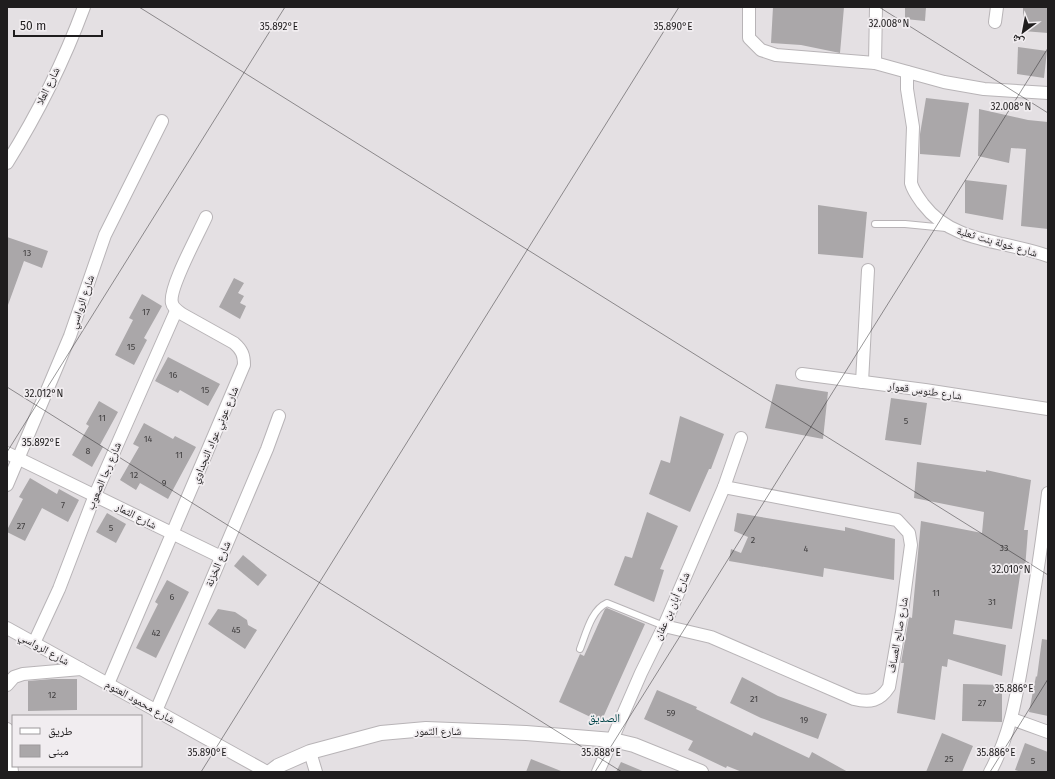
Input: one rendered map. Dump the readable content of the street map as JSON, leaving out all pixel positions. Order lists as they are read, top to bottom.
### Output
{
  "streets": {
    "street": [
      "شارع العلا",
      "شارع خولة بنت ثعلبة",
      "شارع الرواسي",
      "شارع طنوس قعوار",
      "شارع عوني عواد النجداوي",
      "شارع رجا الصعوب",
      "شارع الثمار",
      "شارع الخزنة",
      "شارع أبان بن عفان",
      "شارع صالح العساف",
      "شارع محمود العتوم",
      "شارع التمور"
    ]
  },
  "crossings": [
    ["شارع الرواسي", "شارع رجا الصعوب"],
    ["شارع الرواسي", "شارع الثمار"],
    ["شارع الرواسي", "شارع محمود العتوم"],
    ["شارع عوني عواد النجداوي", "شارع رجا الصعوب"],
    ["شارع عوني عواد النجداوي", "شارع الثمار"],
    ["شارع عوني عواد النجداوي", "شارع محمود العتوم"],
    ["شارع رجا الصعوب", "شارع الثمار"],
    ["شارع الثمار", "شارع الخزنة"],
    ["شارع الخزنة", "شارع محمود العتوم"],
    ["شارع أبان بن عفان", "شارع صالح العساف"],
    ["شارع أبان بن عفان", "شارع التمور"]
  ],
  "districts": ["الصديق"],
  "house_numbers": [
    "13",
    "17",
    "15",
    "16",
    "15",
    "11",
    "5",
    "14",
    "8",
    "11",
    "12",
    "9",
    "7",
    "27",
    "5",
    "2",
    "33",
    "4",
    "11",
    "6",
    "31",
    "45",
    "42",
    "12",
    "21",
    "27",
    "59",
    "19",
    "25",
    "5"
  ],
  "legend": ["طريق", "مبنى"],
  "scale_bar": "50 m",
  "north": "bottom left",
  "coordinates": [
    "32.008°N",
    "35.892°E",
    "35.890°E",
    "32.012°N",
    "32.010°N",
    "35.886°E",
    "35.888°E"
  ]
}
